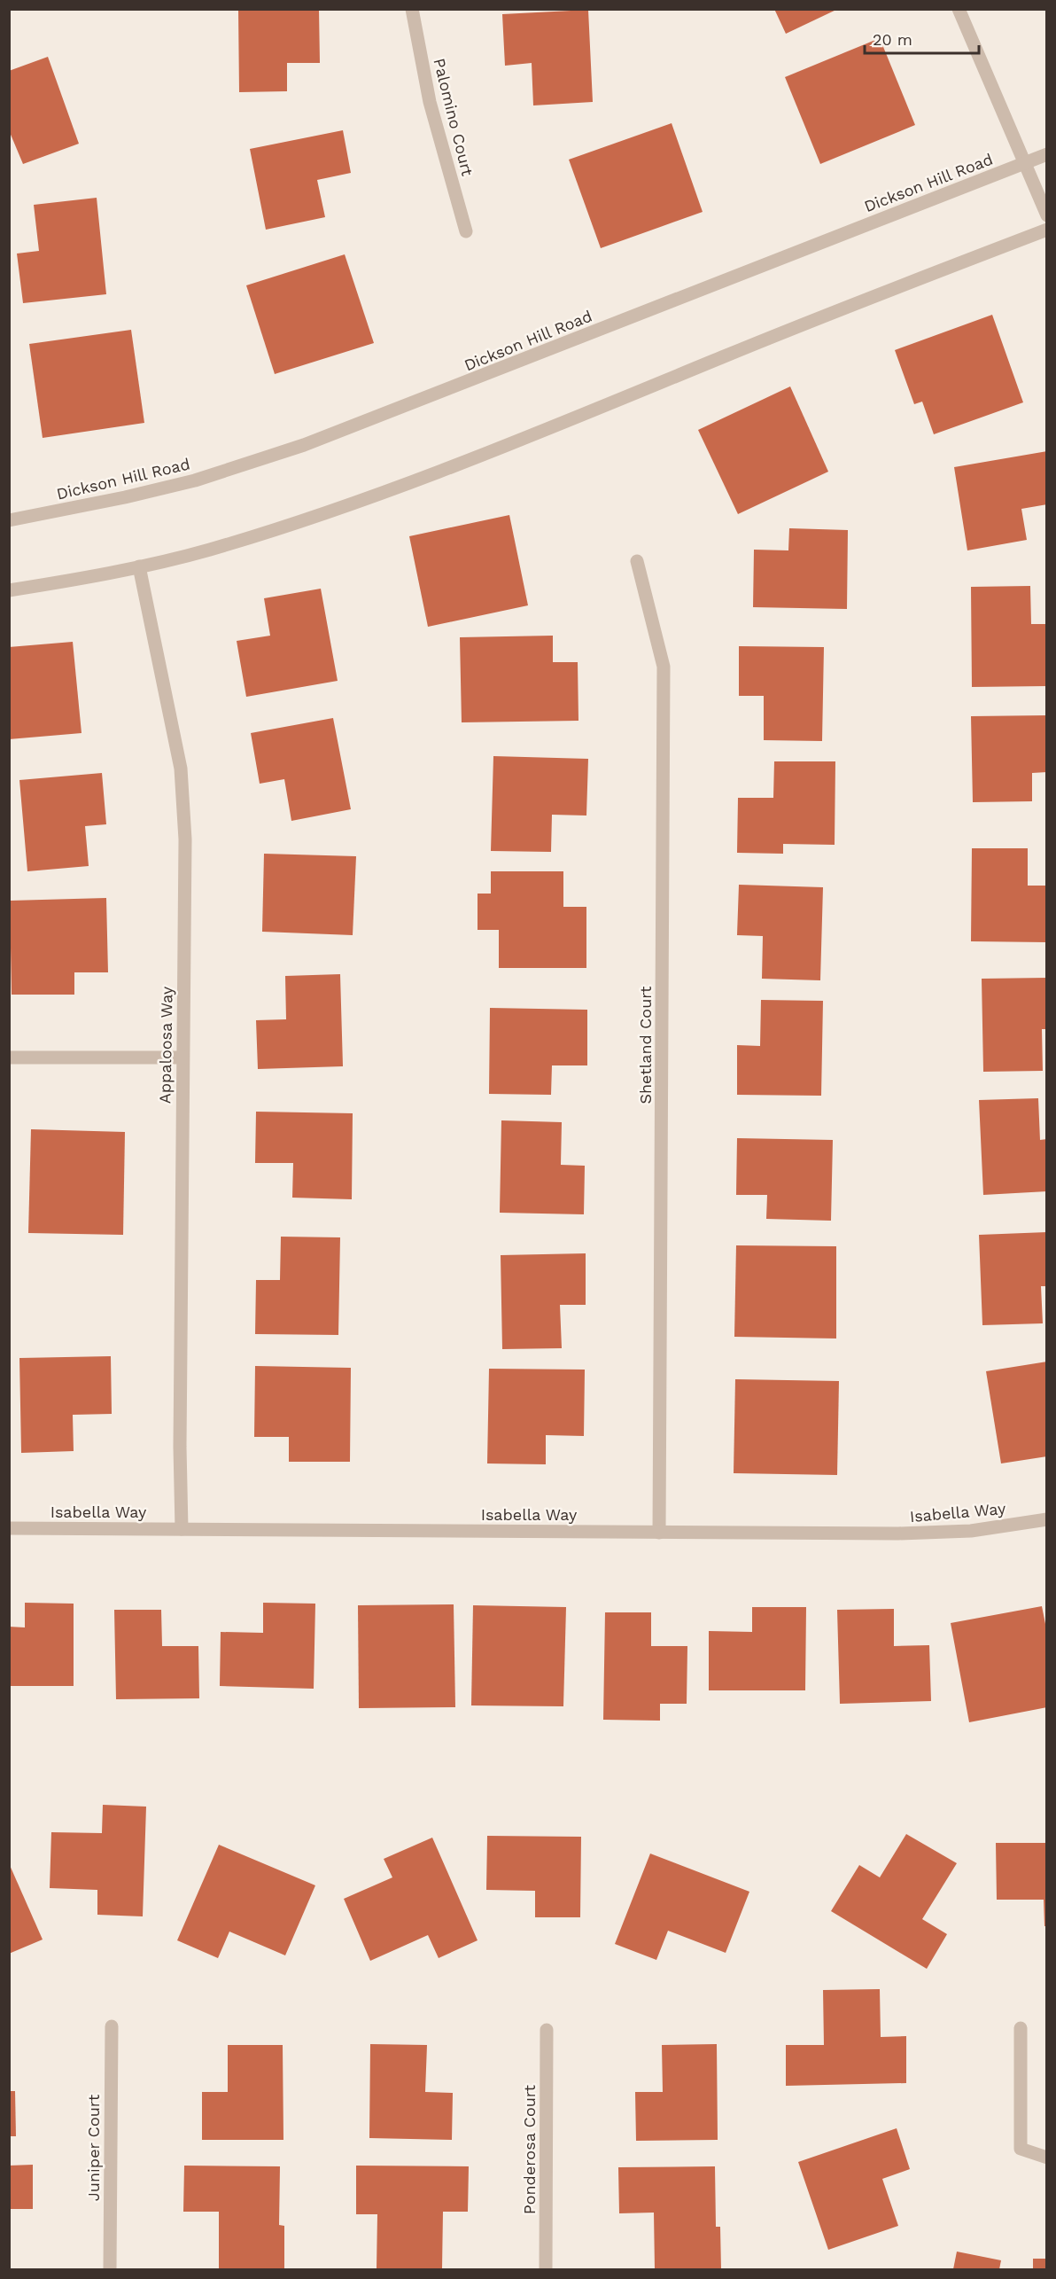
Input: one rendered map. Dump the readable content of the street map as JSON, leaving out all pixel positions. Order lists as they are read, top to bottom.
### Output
{
  "streets": {
    "street": [
      "Palomino Court",
      "Dickson Hill Road",
      "Appaloosa Way",
      "Shetland Court",
      "Isabella Way",
      "Juniper Court",
      "Ponderosa Court"
    ]
  },
  "crossings": [
    ["Appaloosa Way", "Isabella Way"],
    ["Shetland Court", "Isabella Way"]
  ],
  "scale_bar": "20 m"
}
